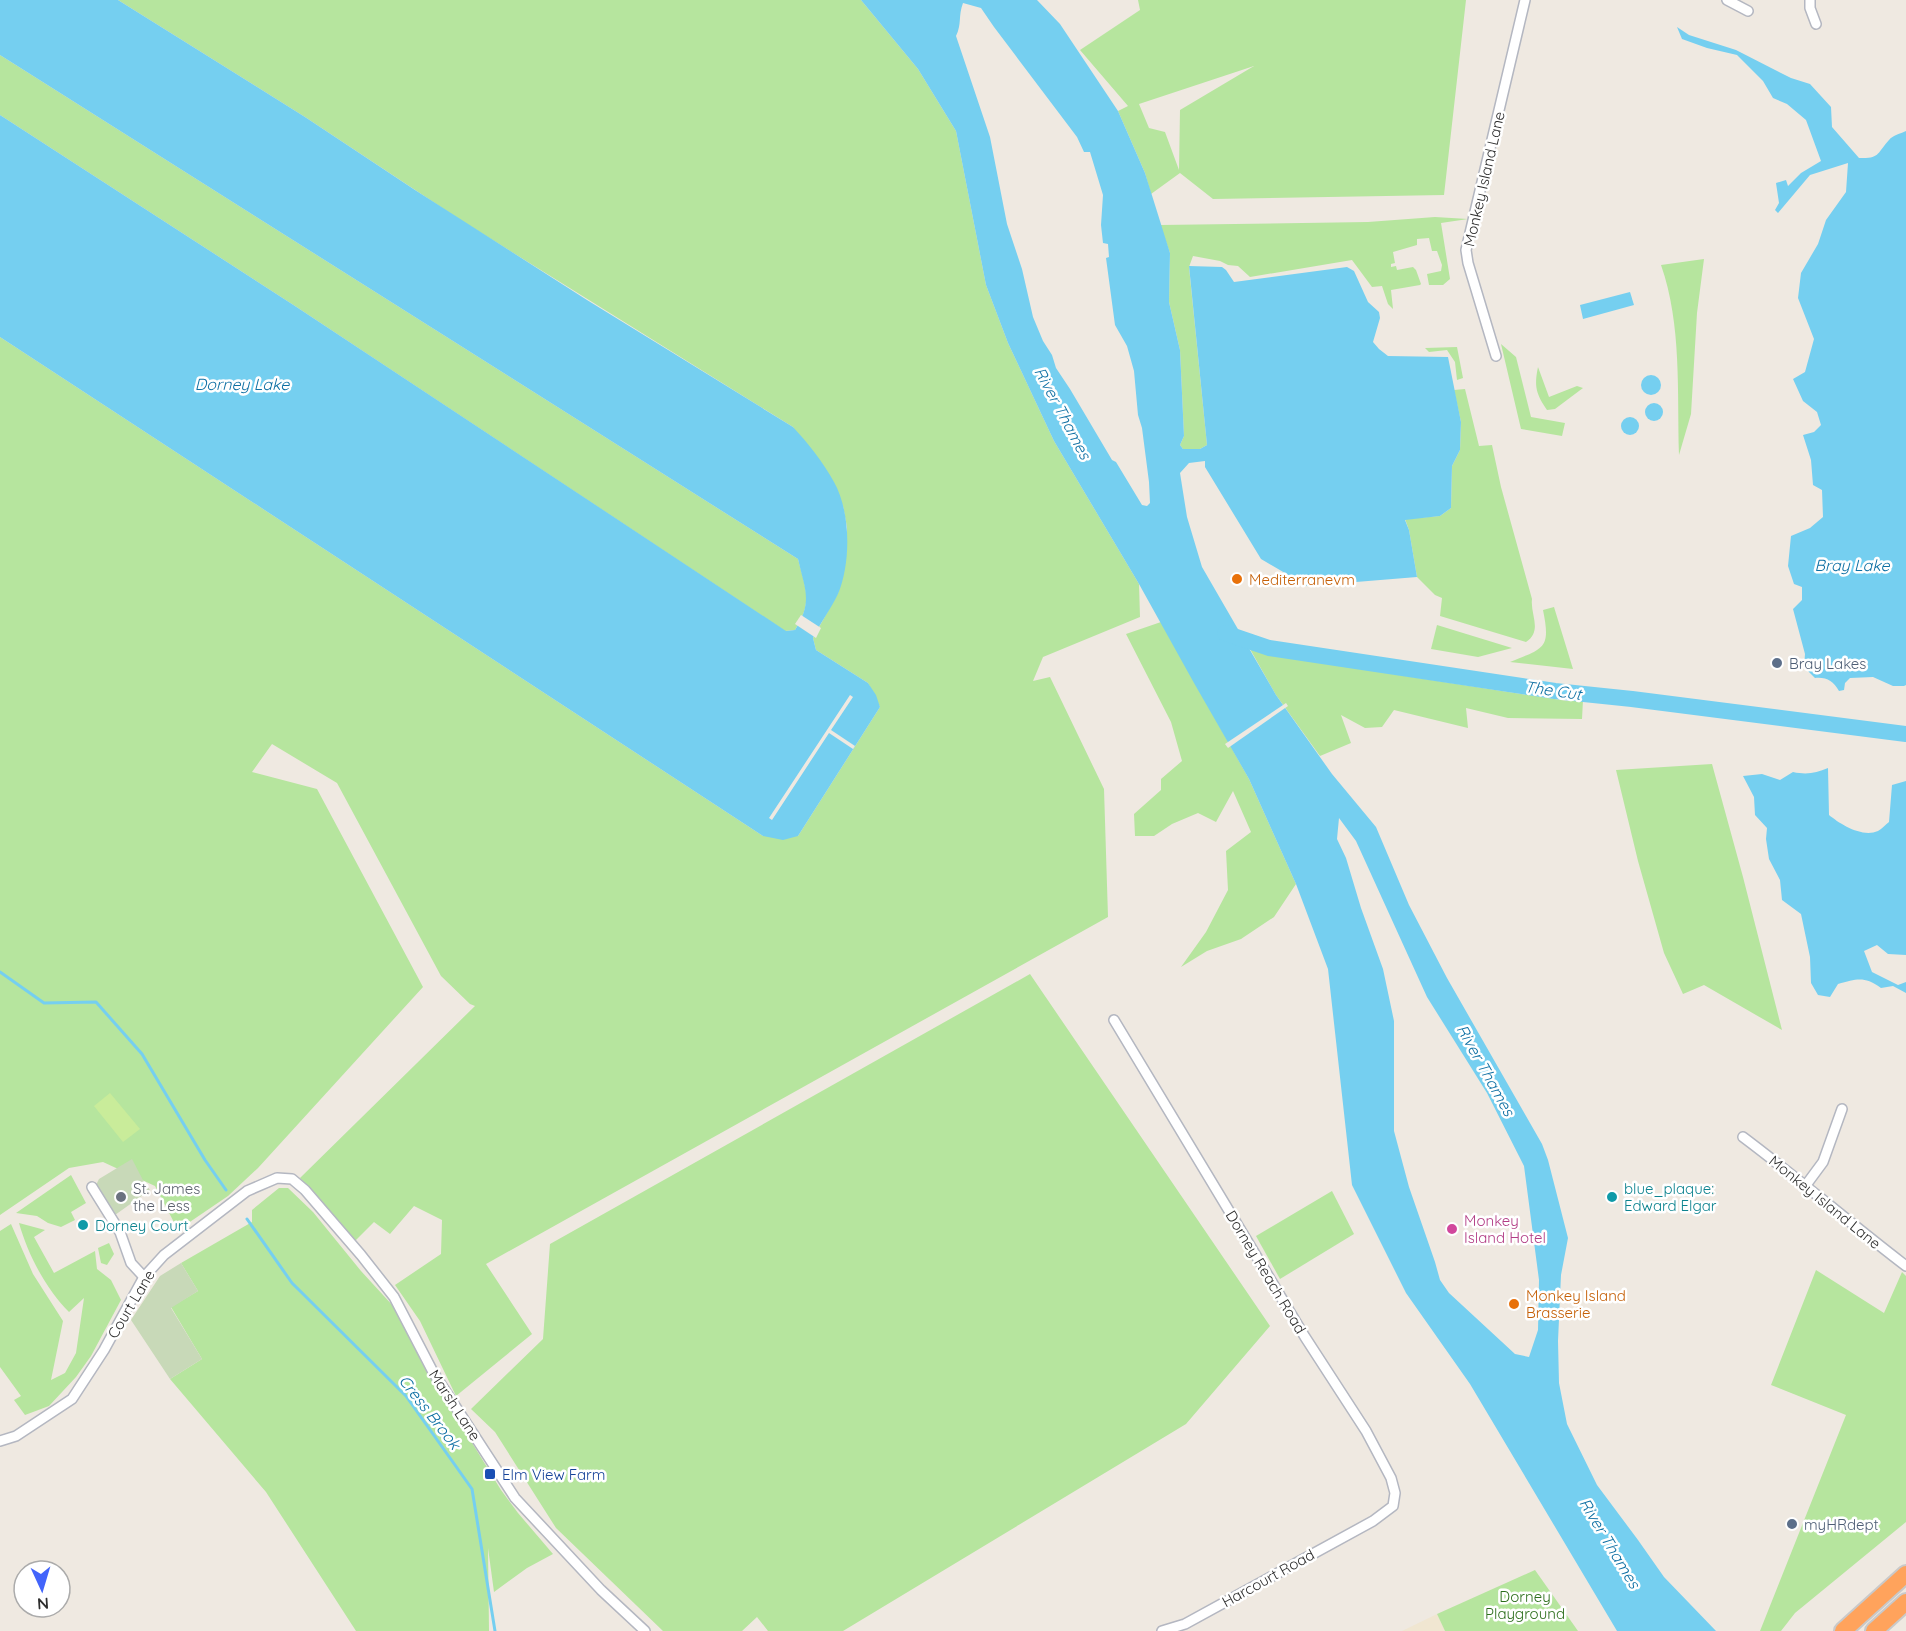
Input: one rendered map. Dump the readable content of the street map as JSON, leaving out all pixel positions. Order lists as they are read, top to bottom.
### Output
{
  "streets": {
    "street": [
      "Monkey Island Lane",
      "Dorney Reach Road",
      "Court Lane",
      "Marsh Lane",
      "Harcourt Road"
    ]
  },
  "crossings": [
    ["Dorney Reach Road", "Harcourt Road"],
    ["Court Lane", "Marsh Lane"]
  ],
  "water": [
    "Dorney Lake",
    "River Thames",
    "Bray Lake",
    "The Cut",
    "Cress Brook"
  ],
  "parks": ["Dorney Playground"],
  "places": {
    "other": [
      "Mediterranevm",
      "Bray Lakes",
      "St. James the Less",
      "blue_plaque: Edward Elgar",
      "Dorney Court",
      "Monkey Island Hotel",
      "Monkey Island Brasserie",
      "myHRdept"
    ],
    "transit": ["Elm View Farm"]
  },
  "north": "bottom"
}
